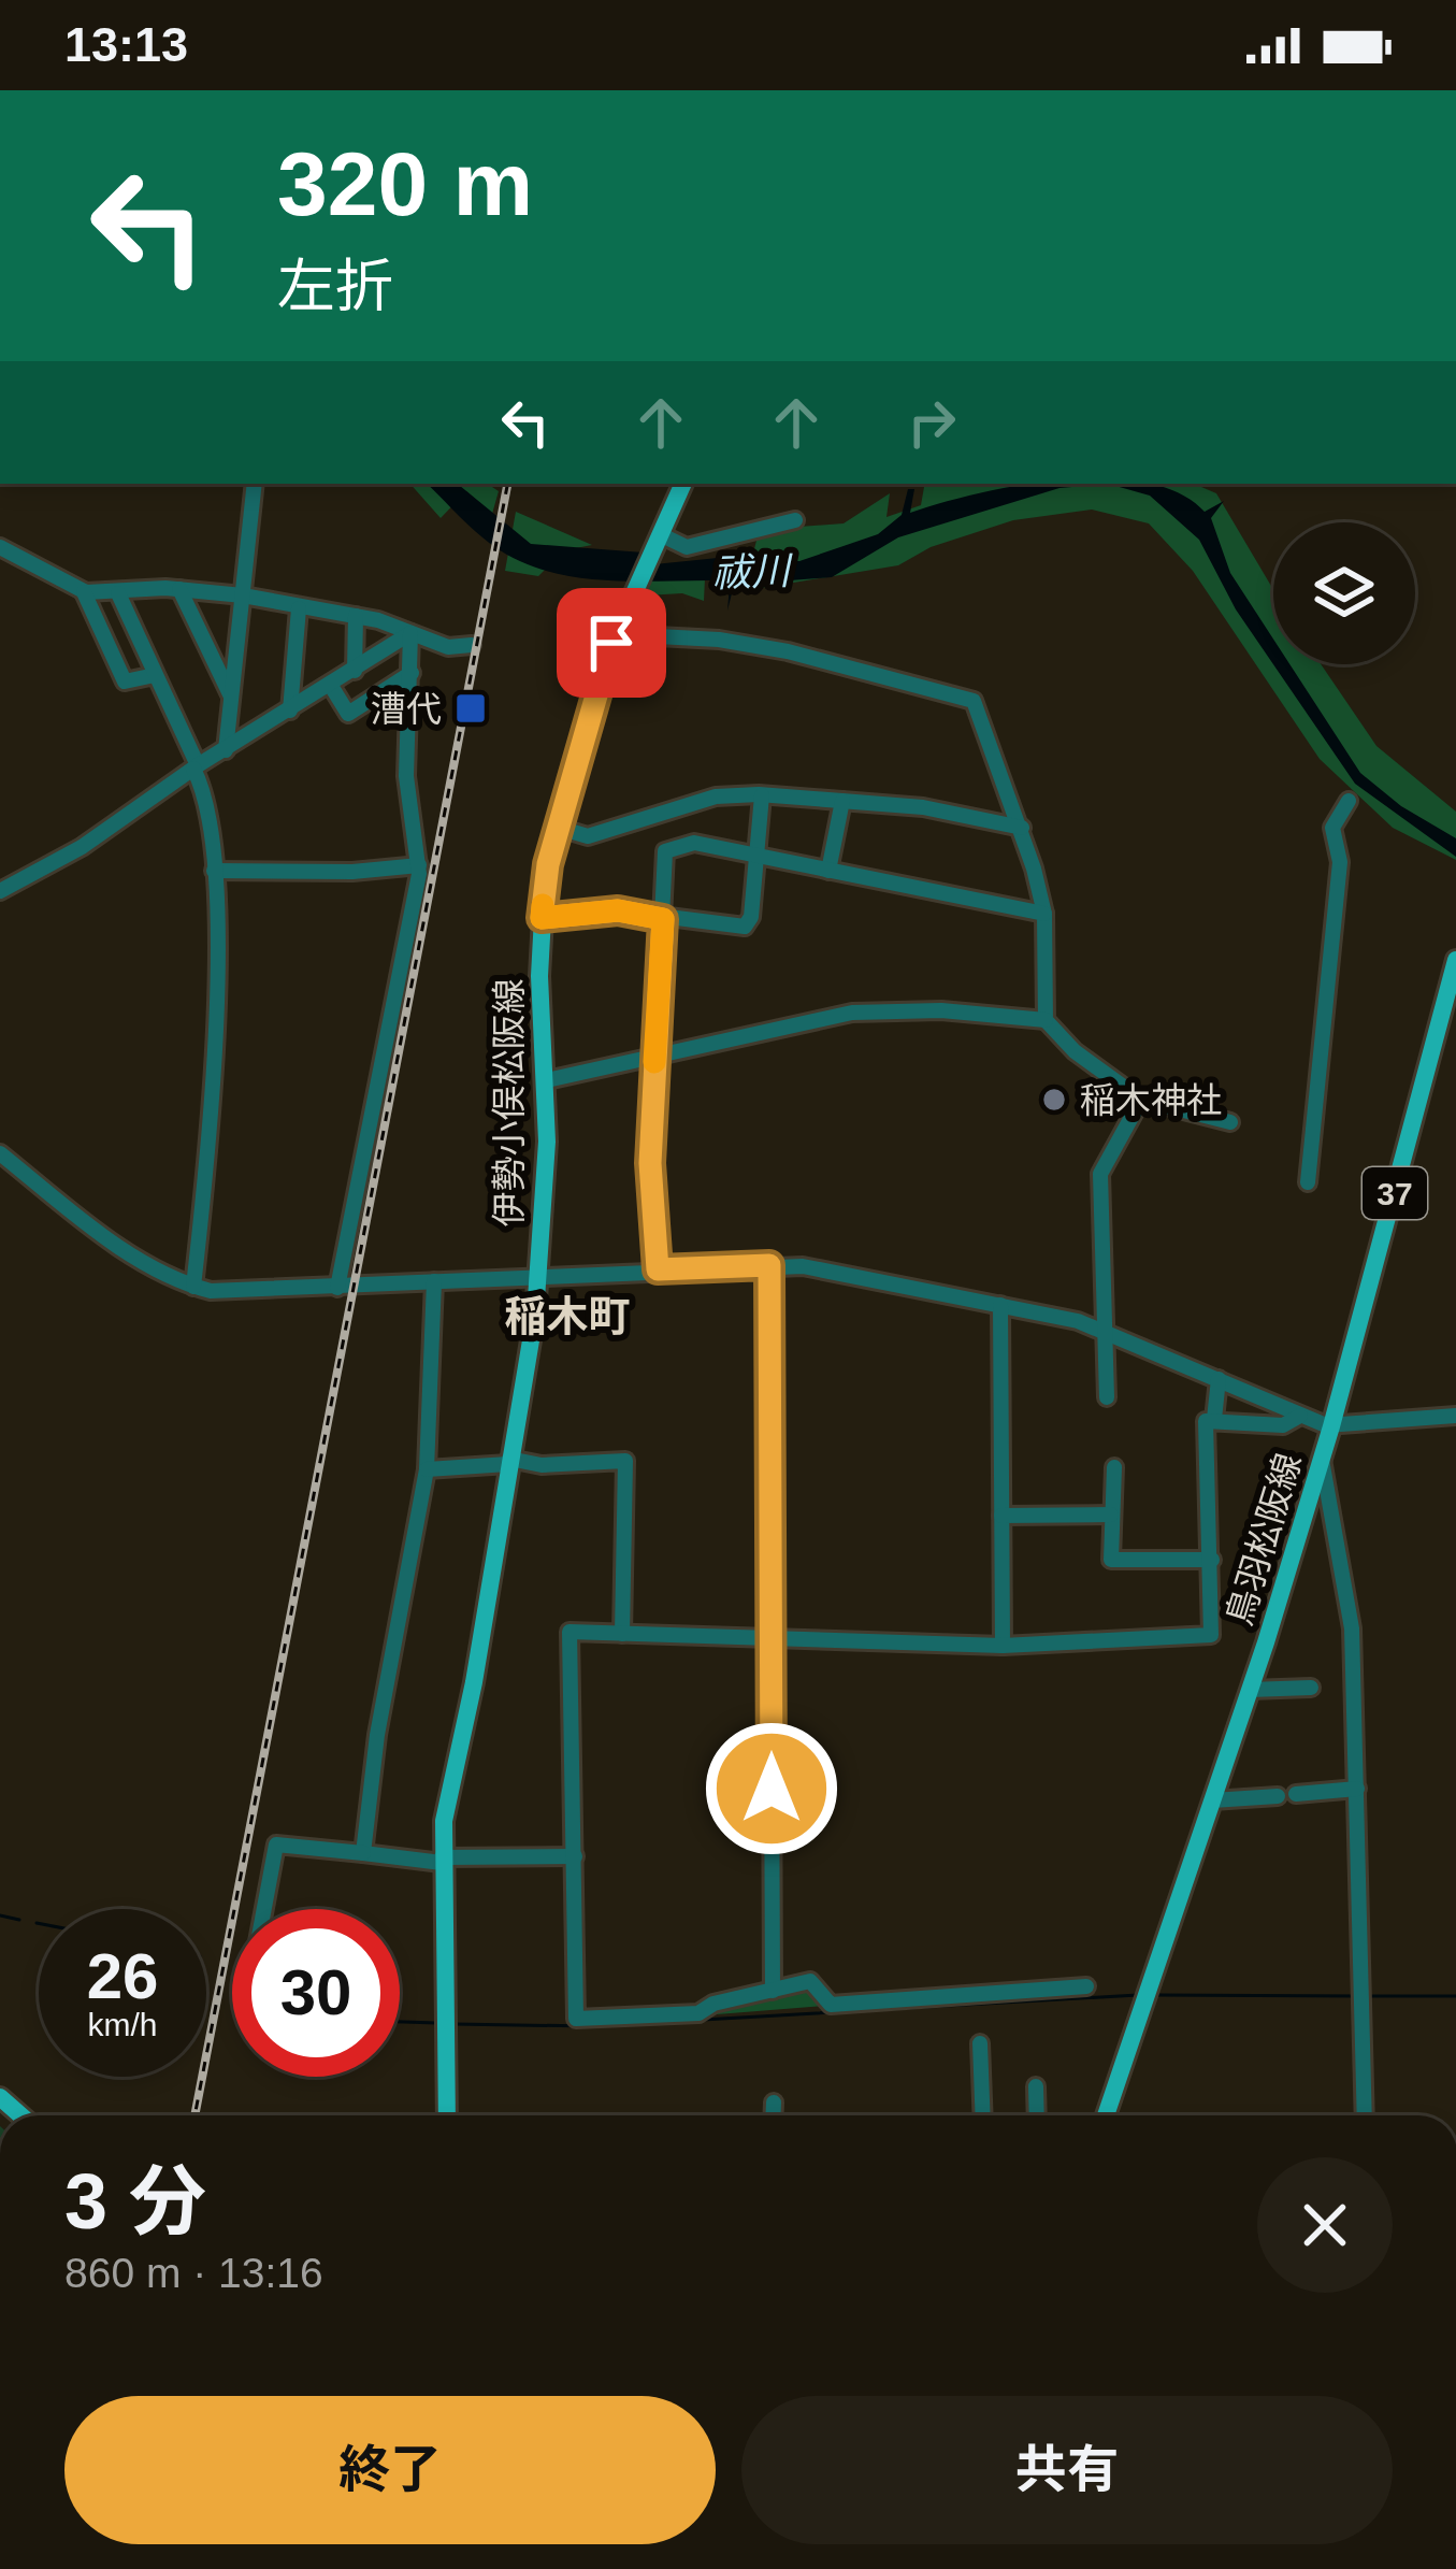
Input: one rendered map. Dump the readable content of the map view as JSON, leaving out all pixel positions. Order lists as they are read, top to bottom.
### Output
{
  "streets": {
    "main road": ["伊勢小俣松阪線", "37", "鳥羽松阪線"]
  },
  "districts": ["稲木町"],
  "water": ["祓川"],
  "places": {
    "transit": ["漕代"],
    "other": ["稲木神社"]
  },
  "page": {
    "status": "13:13",
    "turn": ["320 m", "左折"],
    "speed": "26 km/h",
    "limit": "30",
    "heading": ["3 分", "860 m · 13:16"],
    "buttons": ["終了", "共有"]
  }
}
